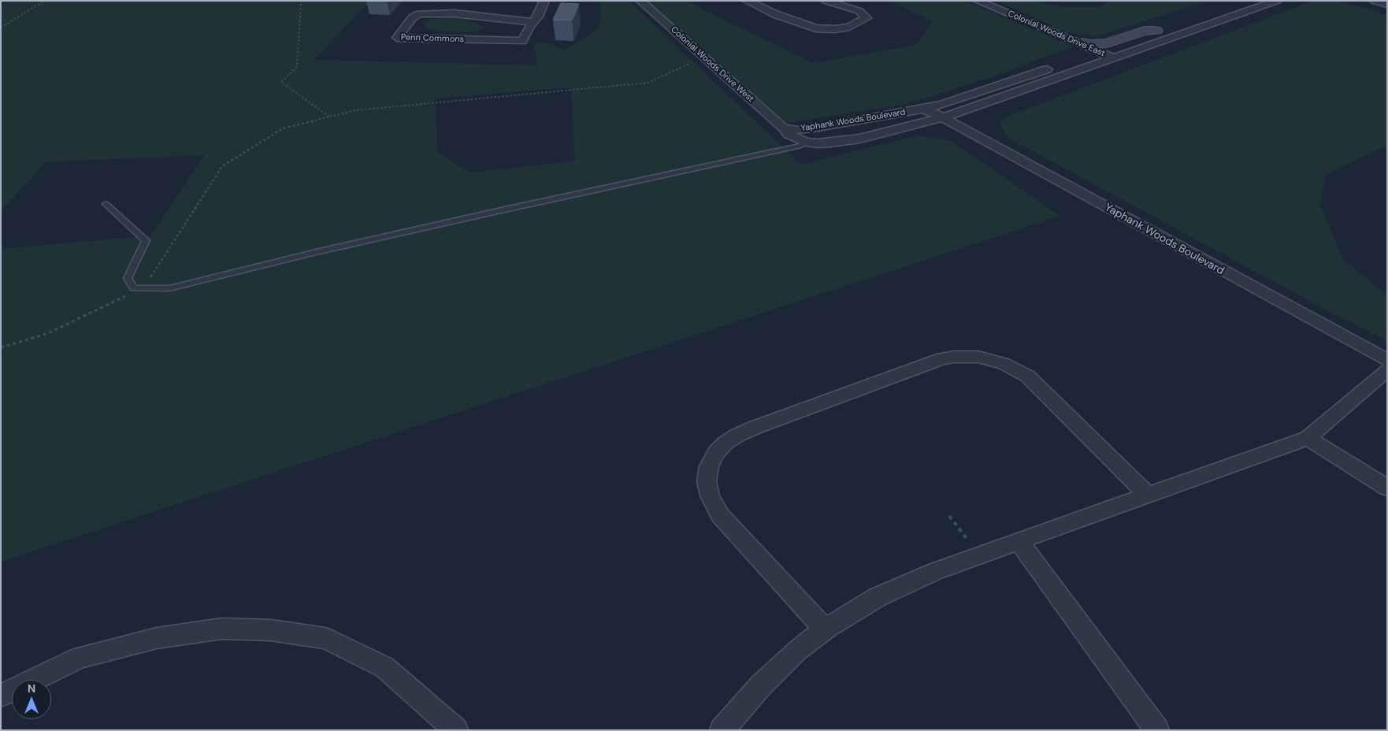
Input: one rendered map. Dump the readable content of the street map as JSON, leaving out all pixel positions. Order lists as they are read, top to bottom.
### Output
{
  "streets": {
    "street": [
      "Colonial Woods Drive East",
      "Penn Commons",
      "Colonial Woods Drive West",
      "Yaphank Woods Boulevard"
    ]
  },
  "crossings": [
    ["Colonial Woods Drive East", "Yaphank Woods Boulevard"],
    ["Colonial Woods Drive West", "Yaphank Woods Boulevard"]
  ],
  "north": "top"
}
